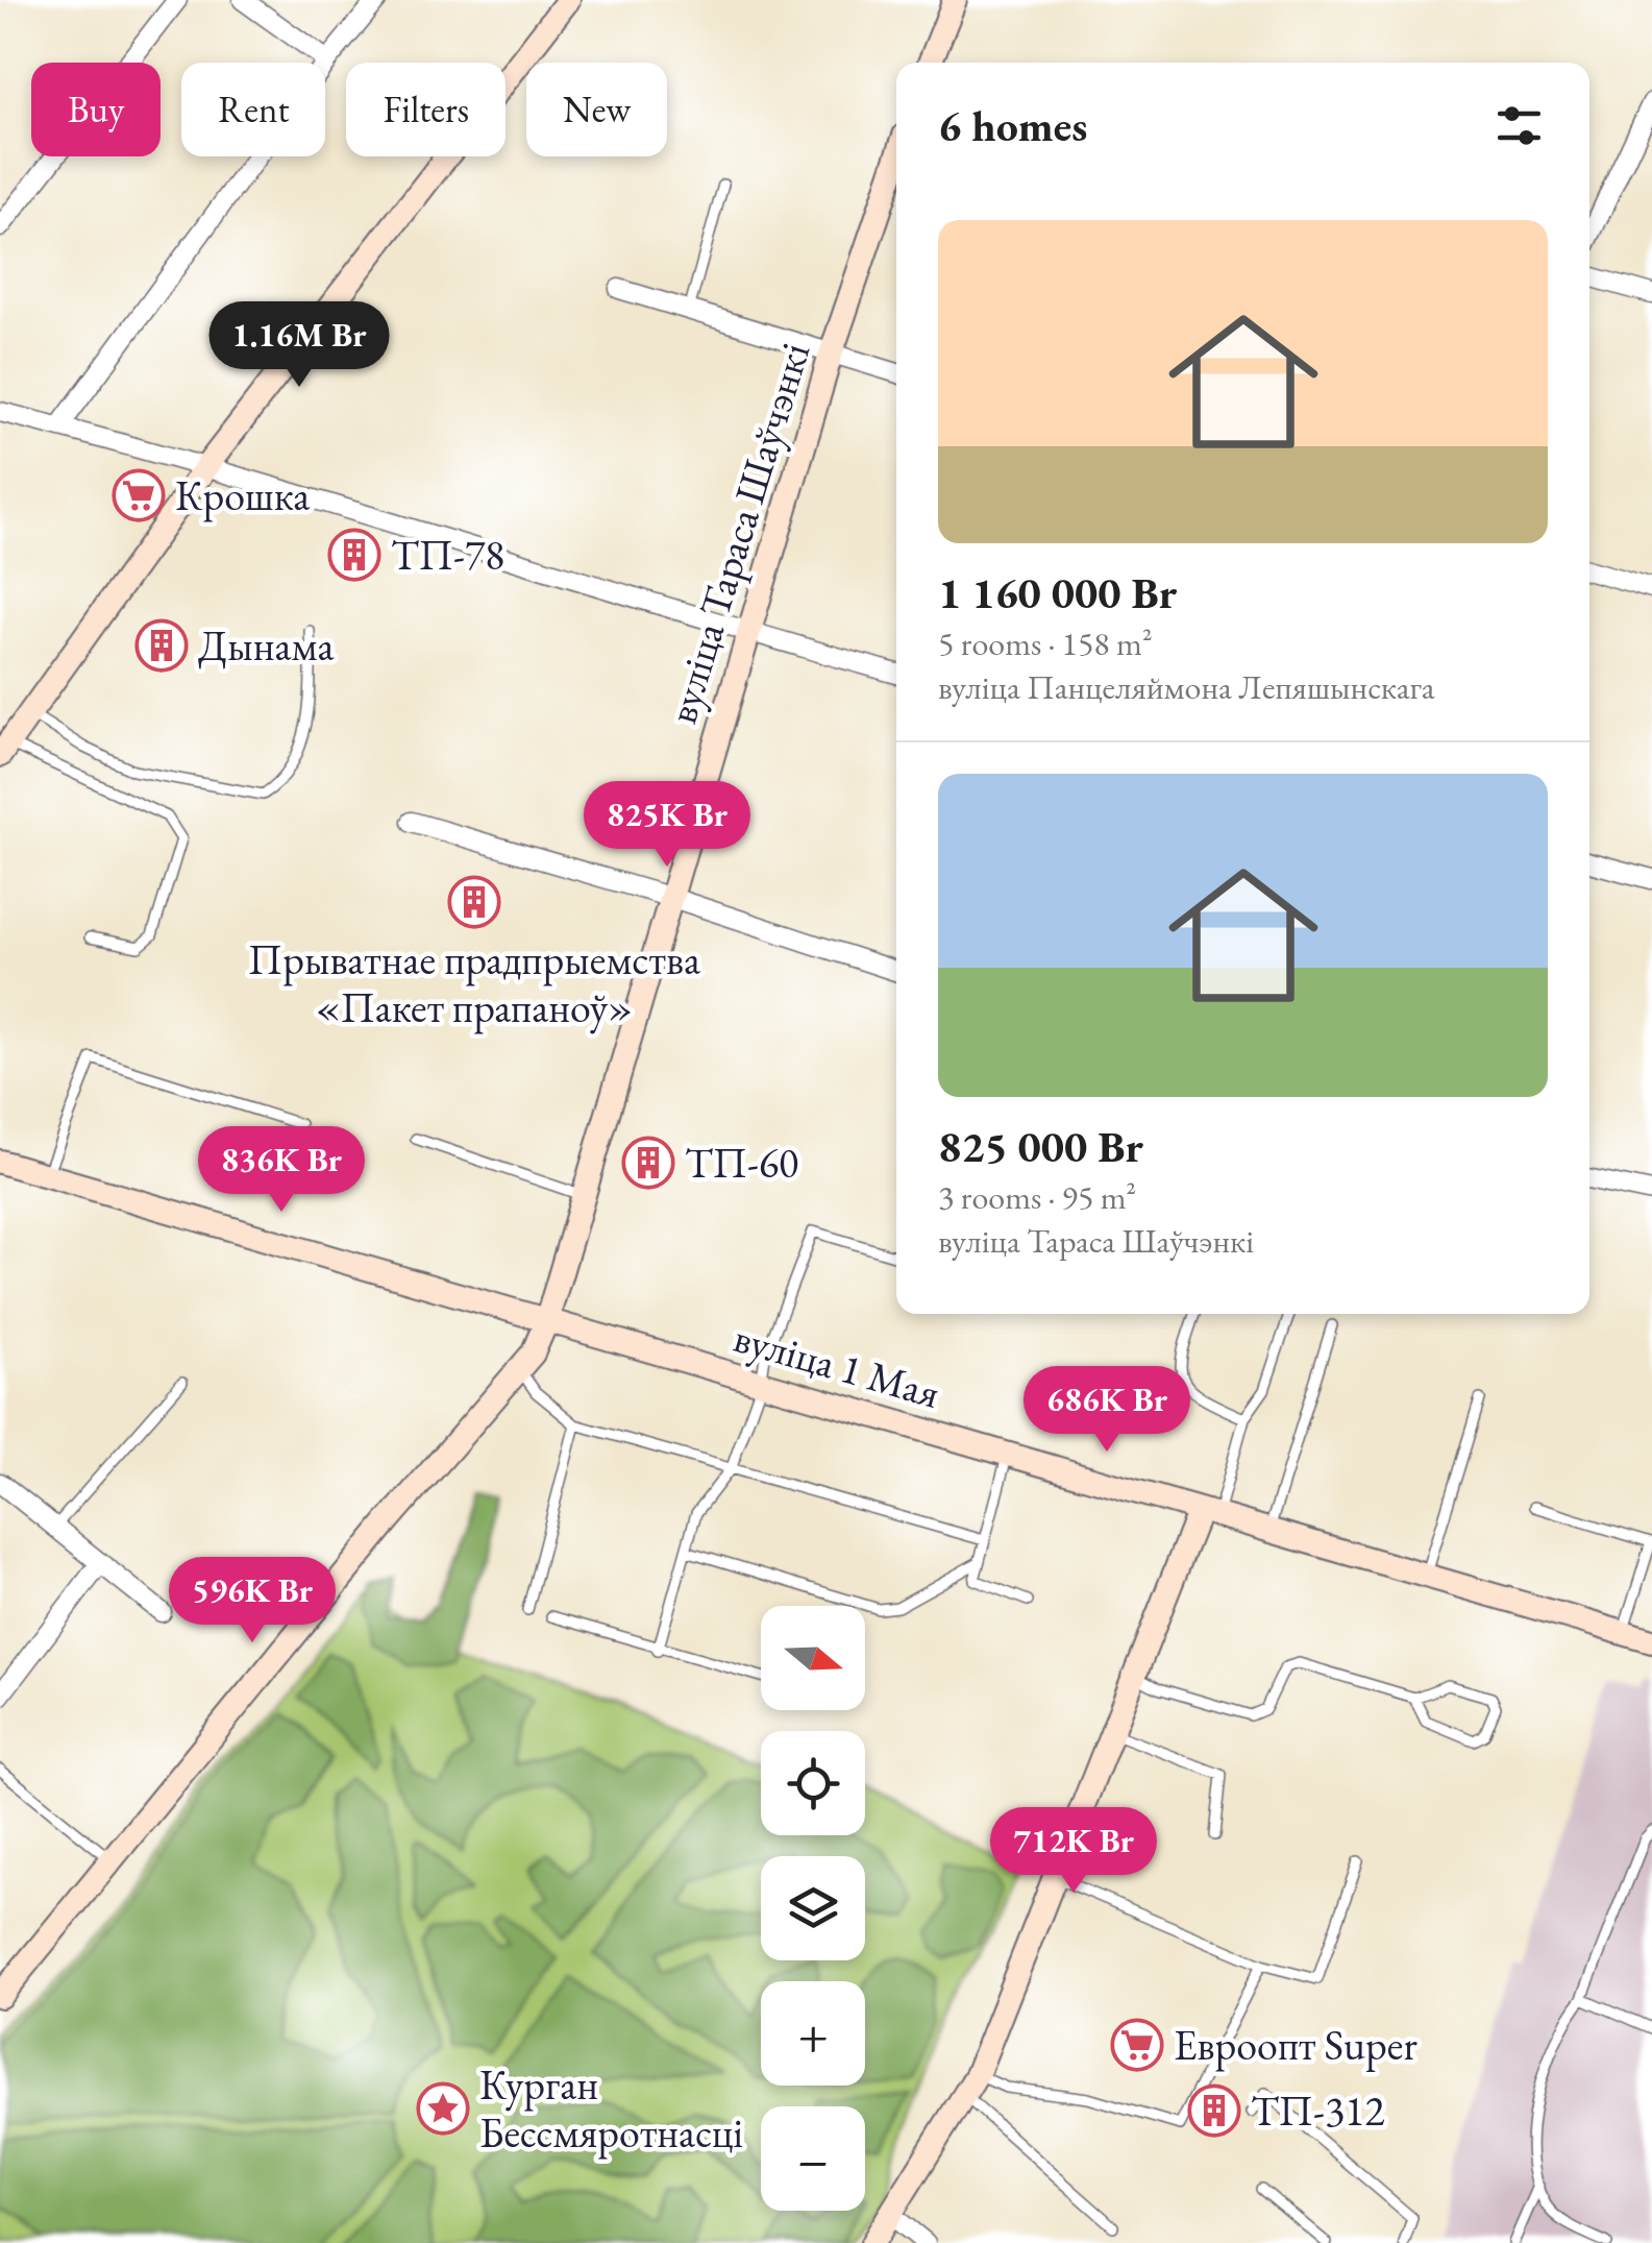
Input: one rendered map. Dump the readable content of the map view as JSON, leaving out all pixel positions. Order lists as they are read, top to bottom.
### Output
{
  "streets": {
    "street": ["вуліца Тараса Шаўчэнкі", "вуліца 1 Мая"]
  },
  "crossings": [
    ["вуліца Тараса Шаўчэнкі", "вуліца 1 Мая"]
  ],
  "places": {
    "supermarket": ["Крошка", "Евроопт Super"],
    "building": [
      "ТП-78",
      "Дынама",
      "Прыватнае прадпрыемства «Пакет прапаноў»",
      "ТП-60",
      "ТП-312"
    ],
    "place": ["Курган Бессмяротнасці"]
  },
  "north": "right",
  "page": {
    "chip": [
      "Buy",
      "Rent",
      "Filters",
      "New"
    ],
    "heading": "6 homes",
    "list": [
      {
        "name": "1 160 000 Br",
        "note": "5 rooms · 158 m² · вуліца Панцеляймона Лепяшынскага"
      },
      {
        "name": "825 000 Br",
        "note": "3 rooms · 95 m² · вуліца Тараса Шаўчэнкі"
      }
    ],
    "price": [
      "1.16M Br",
      "825K Br",
      "836K Br",
      "686K Br",
      "596K Br",
      "712K Br"
    ],
    "map_buttons": ["+", "−"]
  }
}
